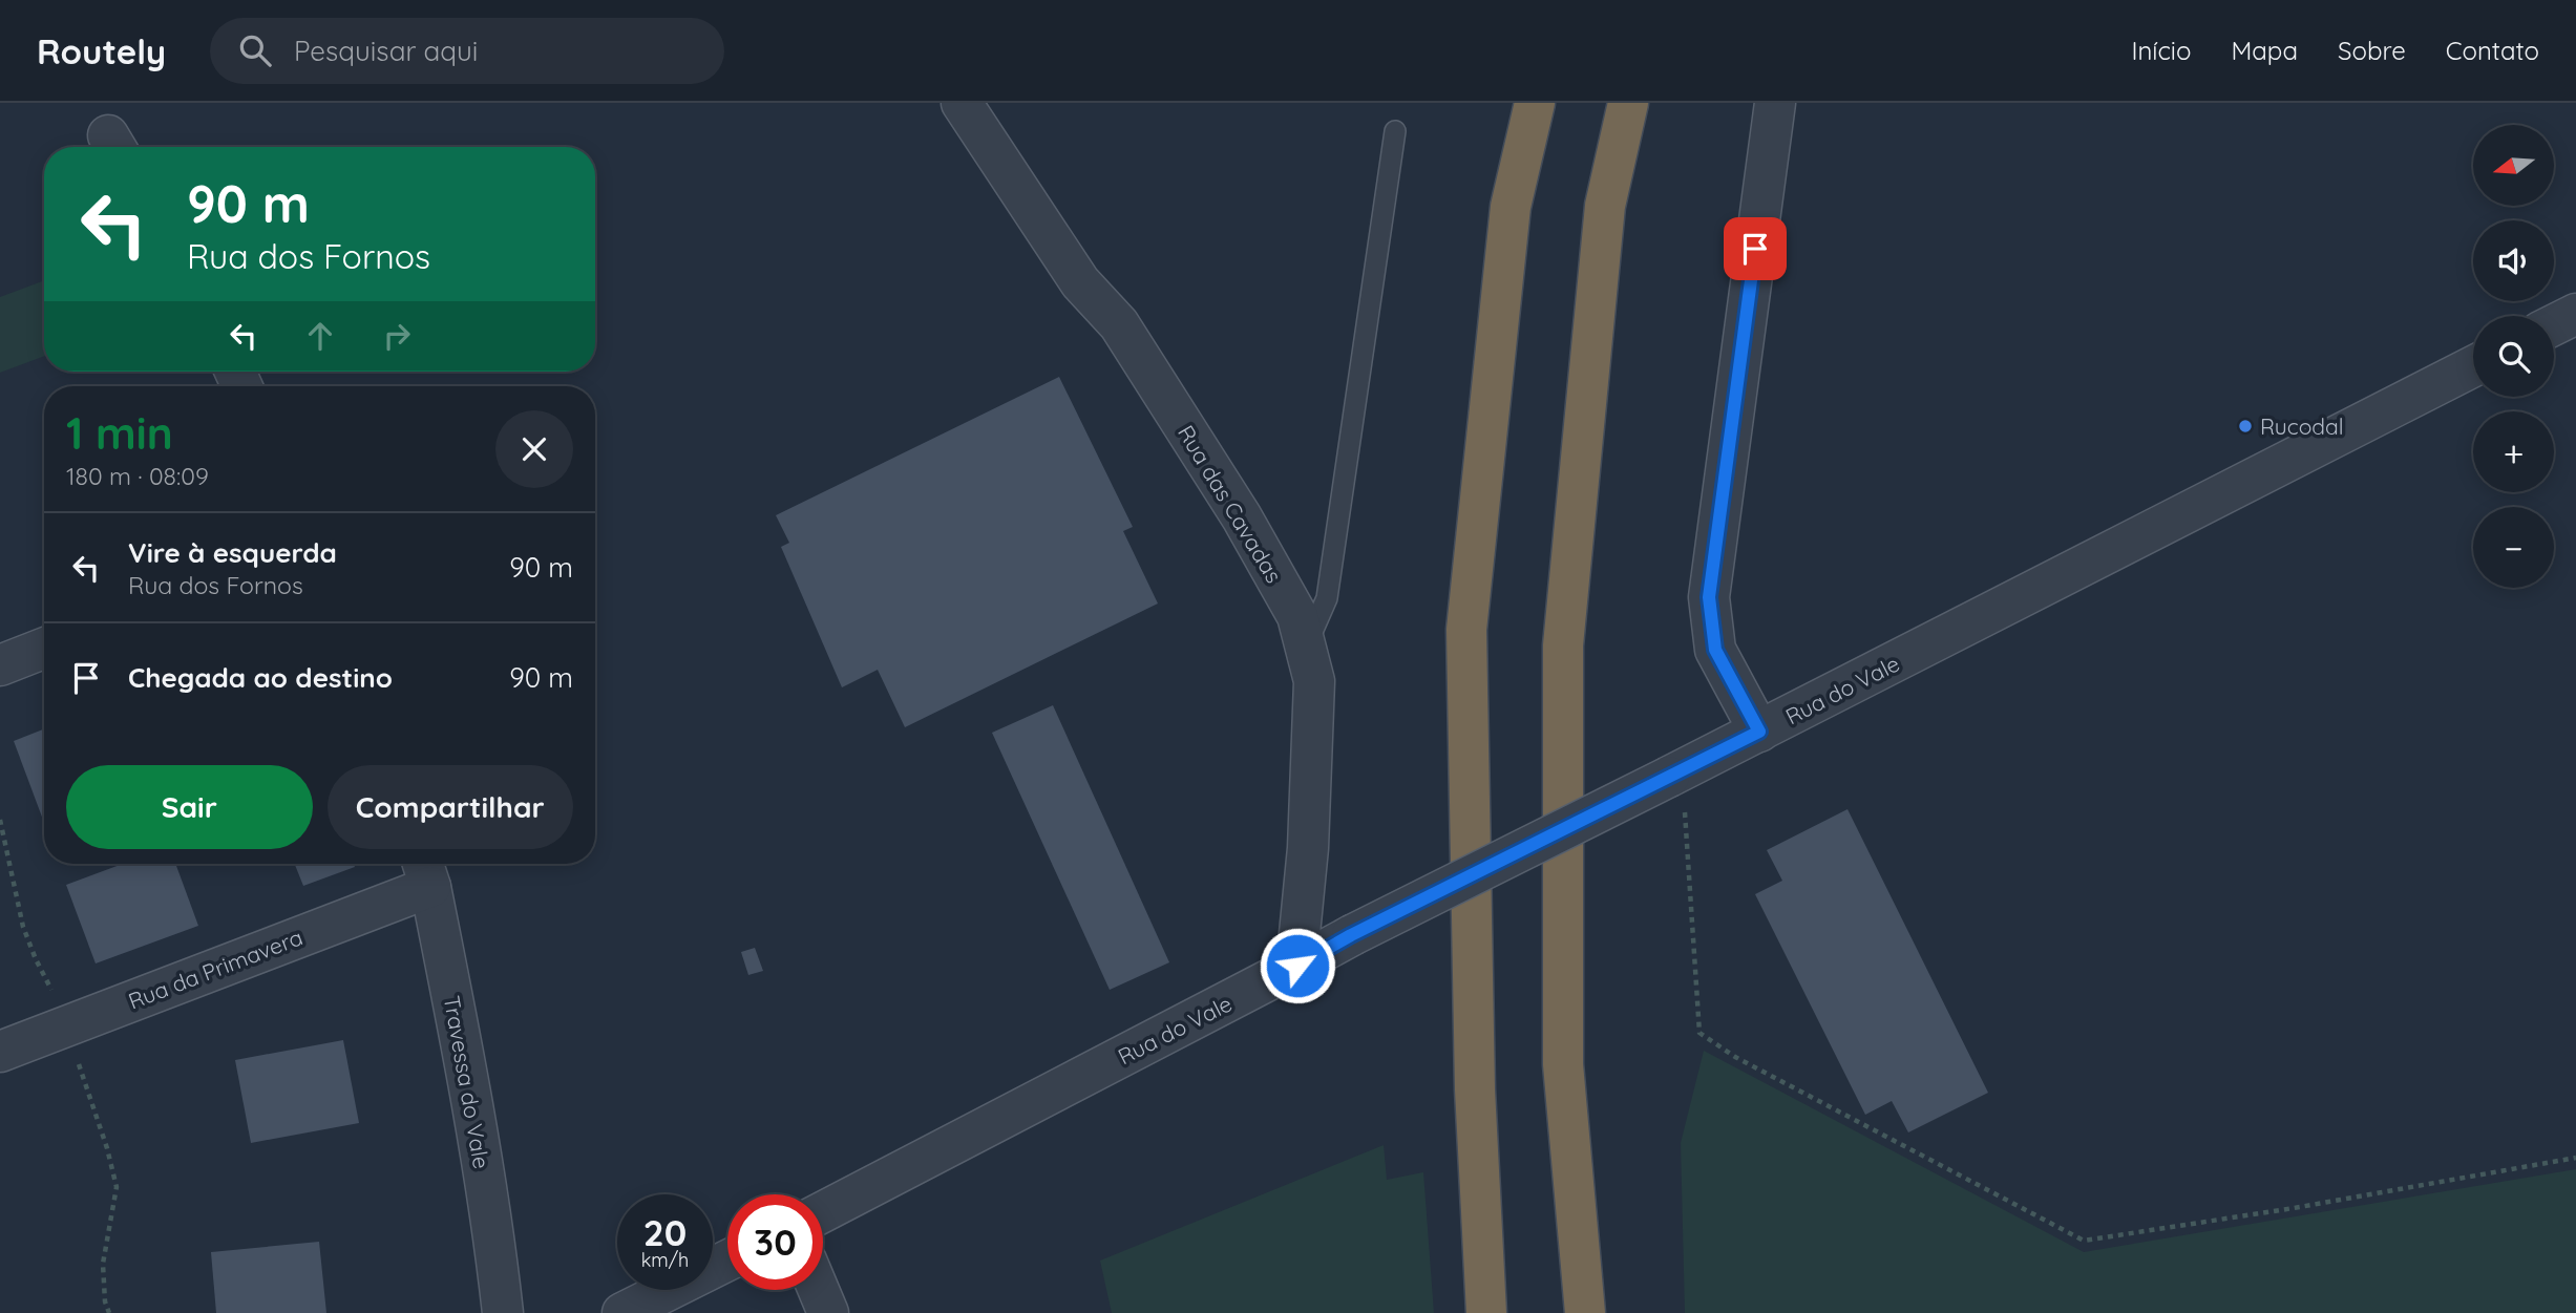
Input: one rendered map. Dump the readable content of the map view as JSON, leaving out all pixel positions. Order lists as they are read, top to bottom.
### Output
{
  "streets": {
    "street": [
      "Rua das Cavadas",
      "Rua do Vale",
      "Rua da Primavera",
      "Travessa do Vale"
    ]
  },
  "crossings": [
    ["Rua das Cavadas", "Rua do Vale"],
    ["Rua da Primavera", "Travessa do Vale"]
  ],
  "places": ["Rucodal"],
  "north": "left",
  "page": {
    "header": "Routely",
    "search": "Pesquisar aqui",
    "nav": [
      "Início",
      "Mapa",
      "Sobre",
      "Contato"
    ],
    "map_buttons": ["+", "−"],
    "turn": ["90 m", "Rua dos Fornos"],
    "heading": ["1 min", "180 m · 08:09"],
    "list": [
      {
        "name": "Vire à esquerda",
        "note": "Rua dos Fornos",
        "value": "90 m"
      },
      {
        "name": "Chegada ao destino",
        "value": "90 m"
      }
    ],
    "buttons": ["Sair", "Compartilhar"],
    "speed": "20 km/h",
    "limit": "30"
  }
}
